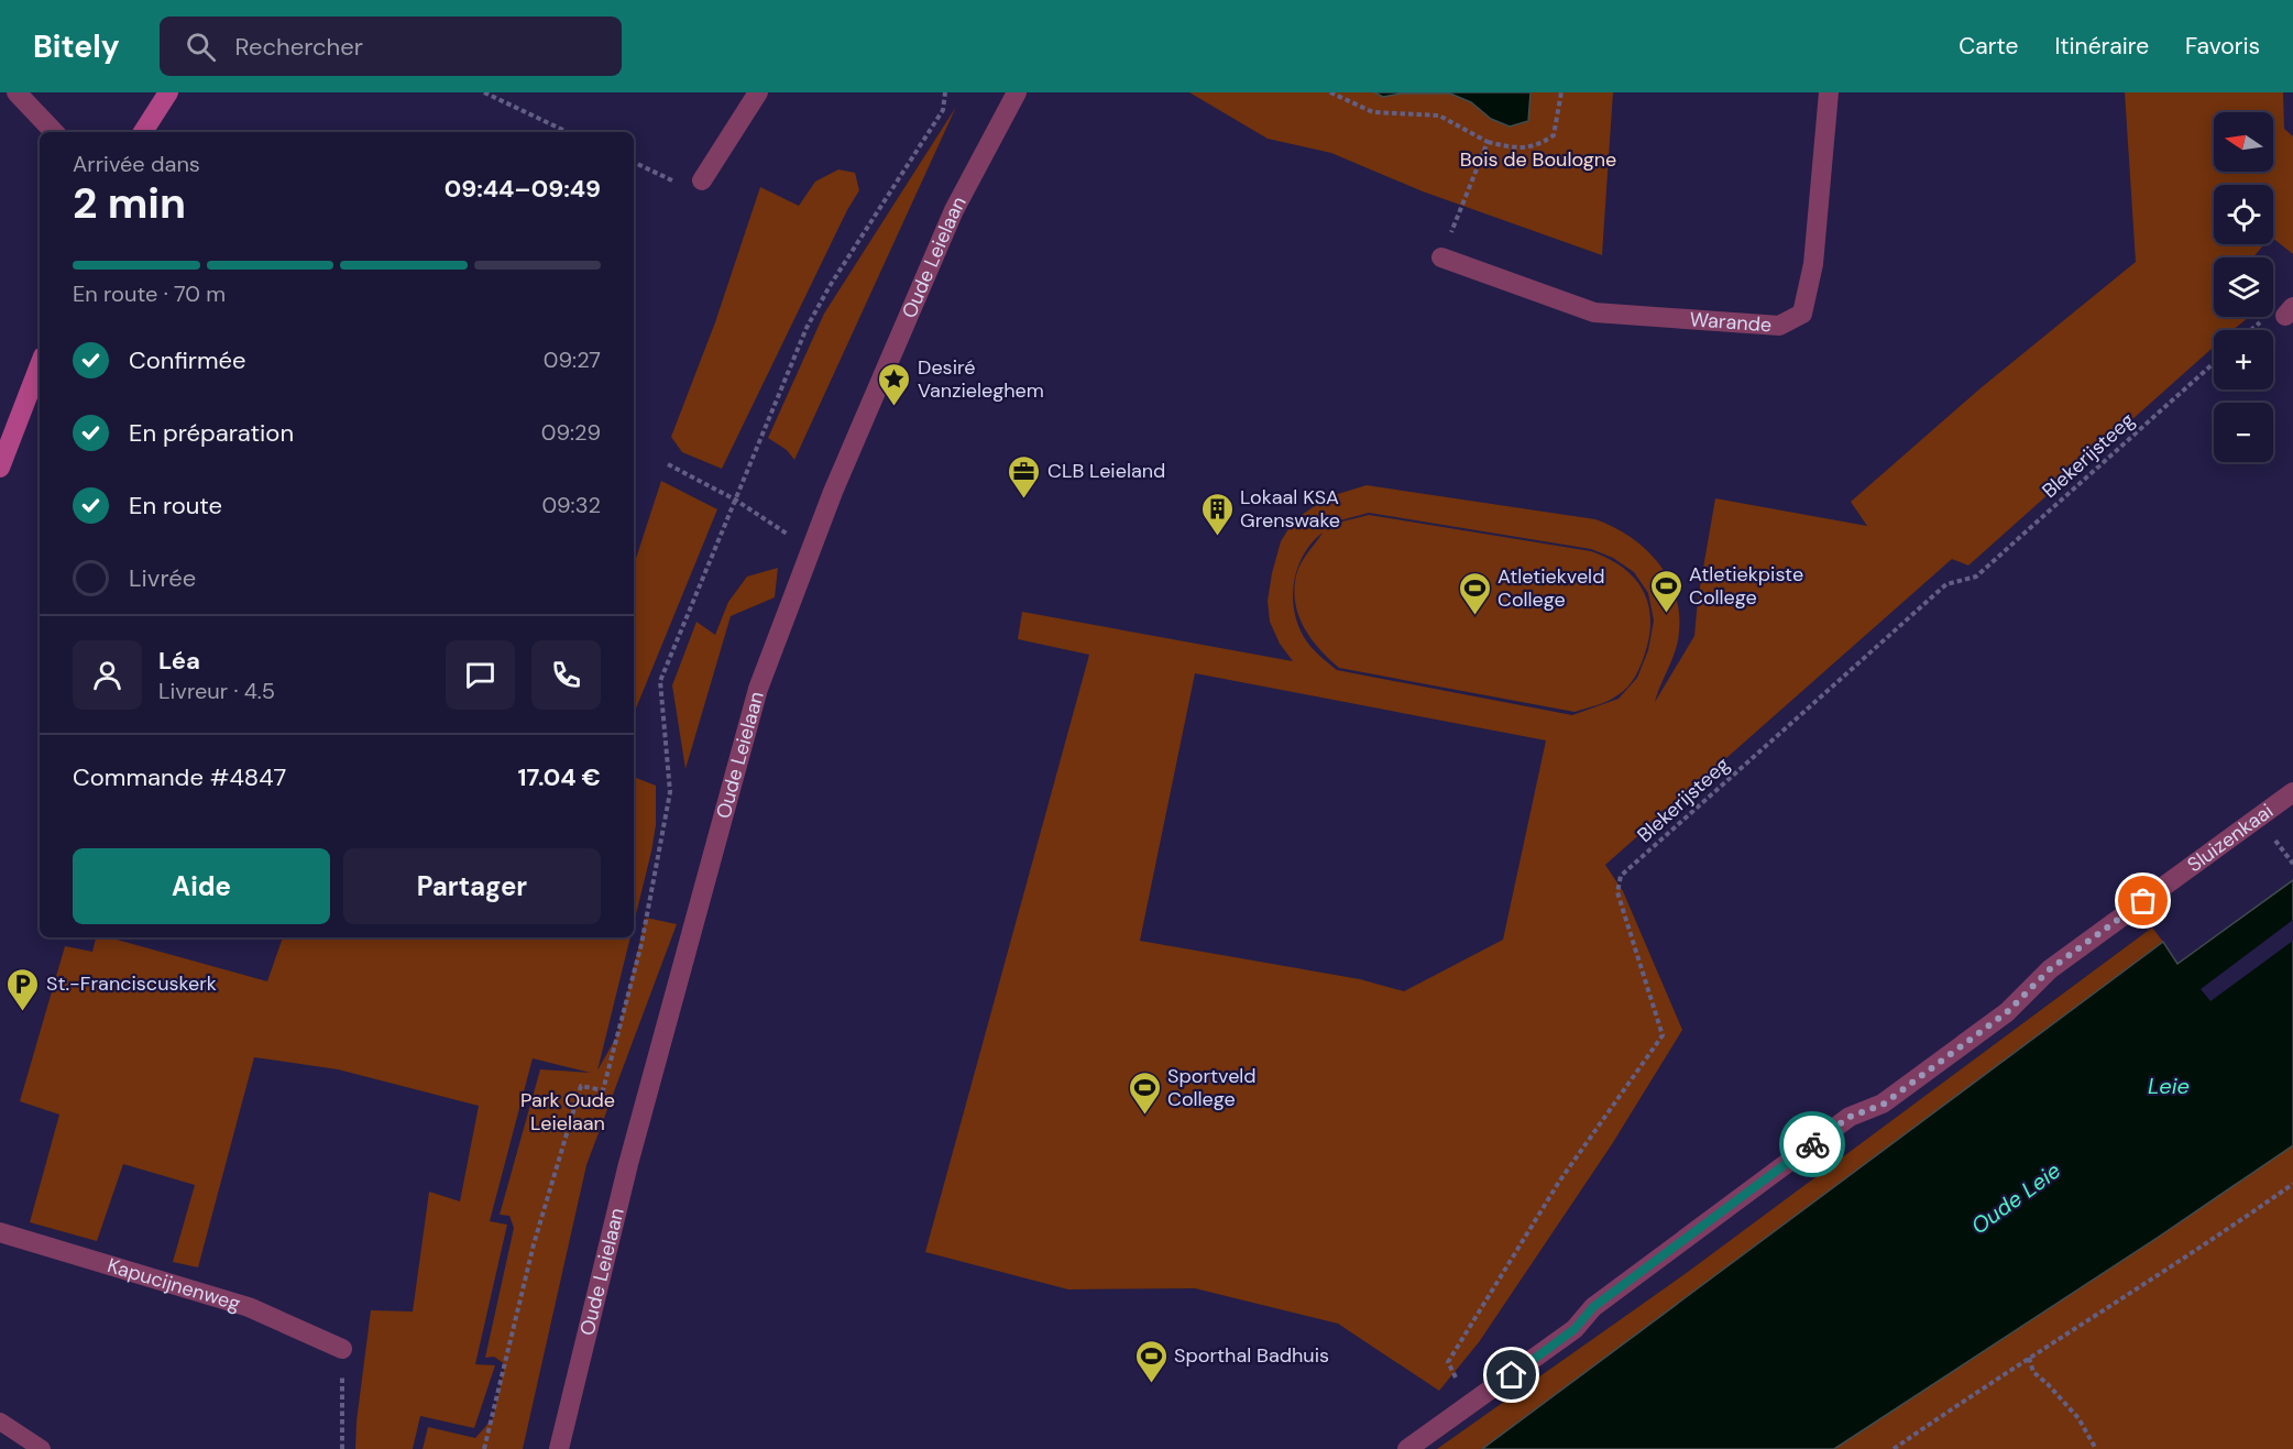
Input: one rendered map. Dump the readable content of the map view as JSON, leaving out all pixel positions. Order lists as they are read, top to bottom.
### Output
{
  "streets": {
    "street": [
      "Oude Leielaan",
      "Warande",
      "Sluizenkaai",
      "Kapucijnenweg"
    ],
    "path": ["Blekerijsteeg"]
  },
  "crossings": [
    ["Blekerijsteeg", "Sluizenkaai"]
  ],
  "water": ["Leie", "Oude Leie"],
  "parks": ["Bois de Boulogne", "Park Oude Leielaan"],
  "places": {
    "place": ["Desiré Vanzieleghem"],
    "office": ["CLB Leieland"],
    "building": ["Lokaal KSA Grenswake"],
    "sports": [
      "Atletiekpiste College",
      "Atletiekveld College",
      "Sportveld College",
      "Sporthal Badhuis"
    ],
    "parking": ["St.-Franciscuskerk"]
  },
  "north": "left",
  "page": {
    "header": "Bitely",
    "search": "Rechercher",
    "nav": ["Carte", "Itinéraire", "Favoris"],
    "map_buttons": ["+", "−"],
    "heading": ["2 min", "Arrivée dans", "09:44–09:49"],
    "panel": [
      "Léa",
      "Livreur · 4.5",
      "Commande #4847",
      "17.04 €"
    ],
    "bar": "En route · 70 m",
    "list": [
      ["Confirmée", "09:27"],
      ["En préparation", "09:29"],
      ["En route", "09:32"],
      "Livrée"
    ],
    "buttons": ["Aide", "Partager"]
  }
}
